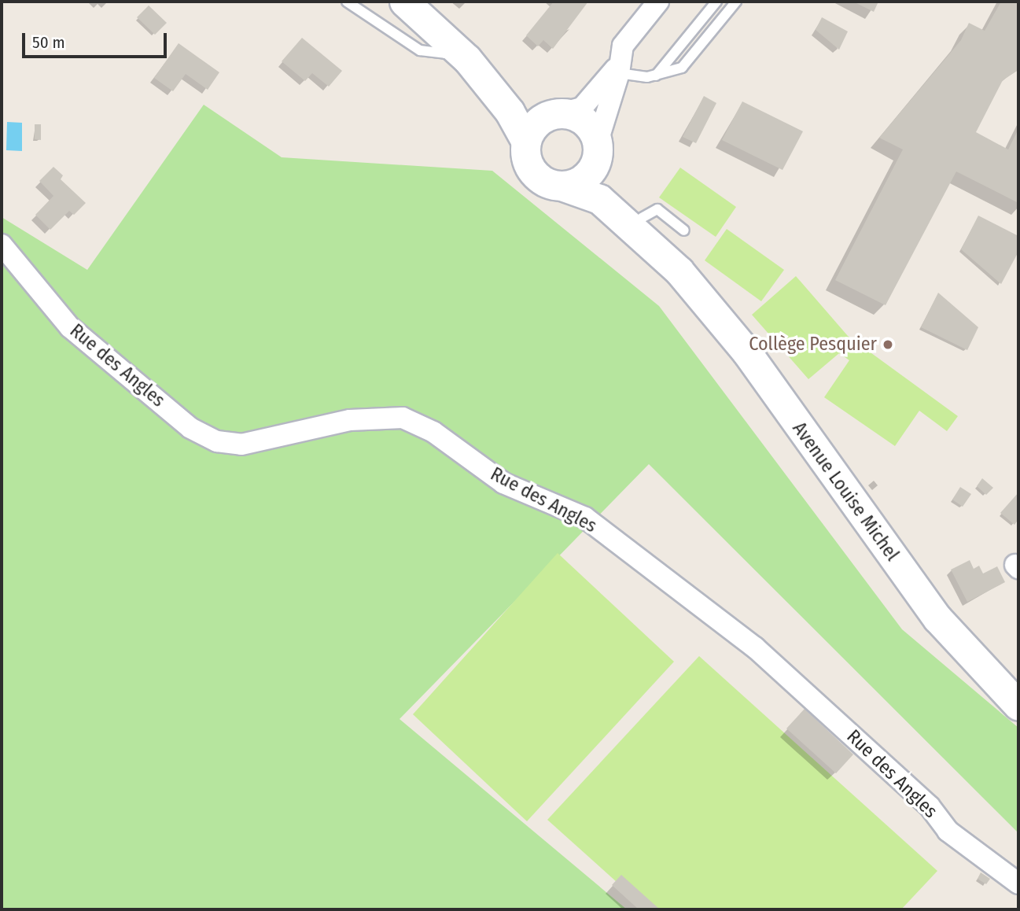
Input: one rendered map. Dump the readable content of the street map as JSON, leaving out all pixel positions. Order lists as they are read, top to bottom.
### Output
{
  "streets": {
    "street": ["Rue des Angles", "Avenue Louise Michel"]
  },
  "places": ["Collège Pesquier"],
  "scale_bar": "50 m"
}
